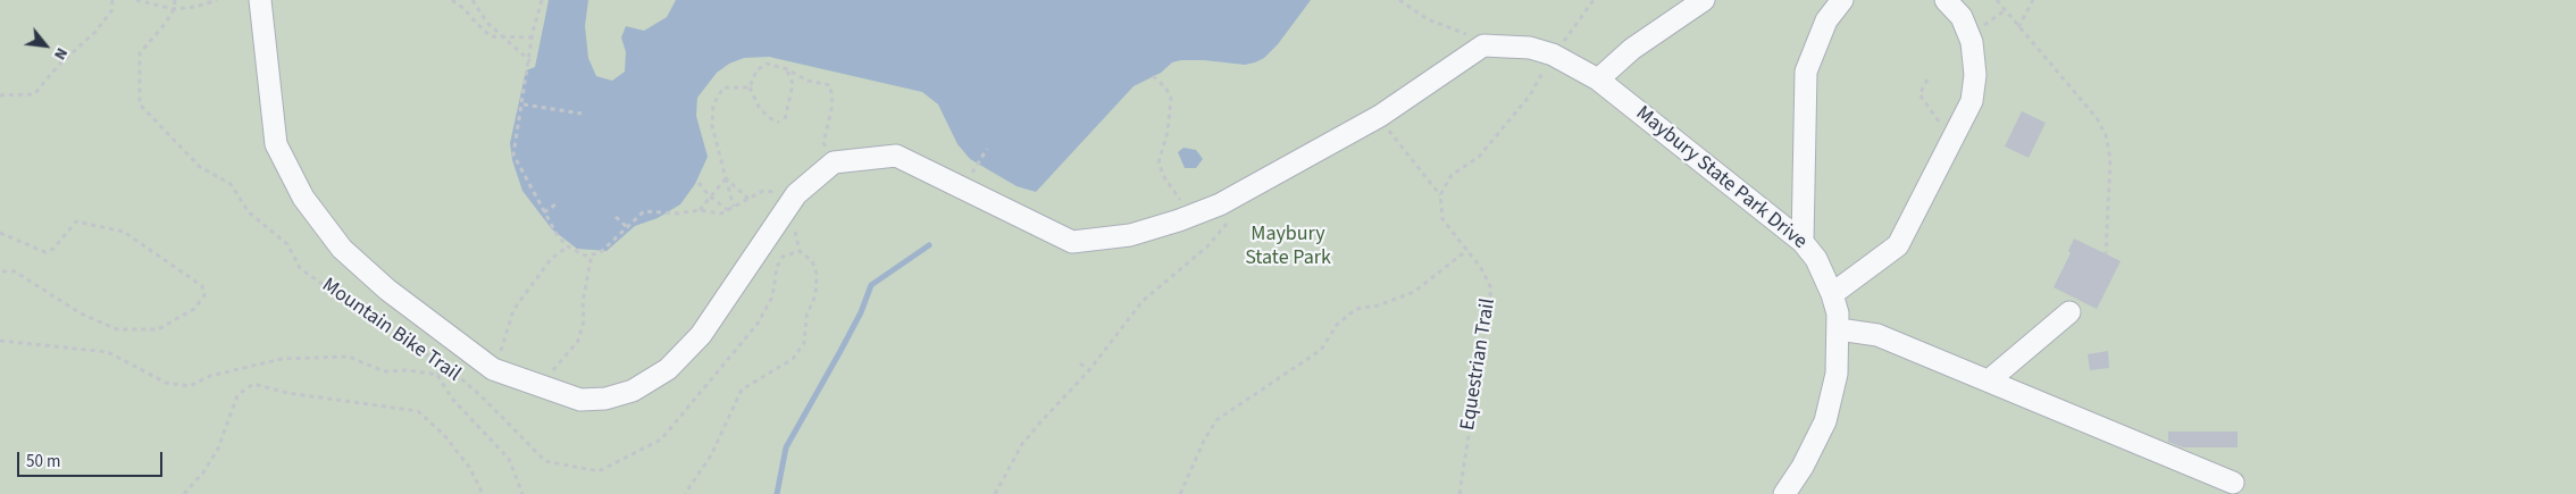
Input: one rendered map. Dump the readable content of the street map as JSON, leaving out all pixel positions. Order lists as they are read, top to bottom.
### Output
{
  "streets": {
    "lane": ["Maybury State Park Drive"],
    "path": ["Mountain Bike Trail", "Equestrian Trail"]
  },
  "parks": ["Maybury State Park"],
  "scale_bar": "50 m",
  "north": "bottom right"
}
